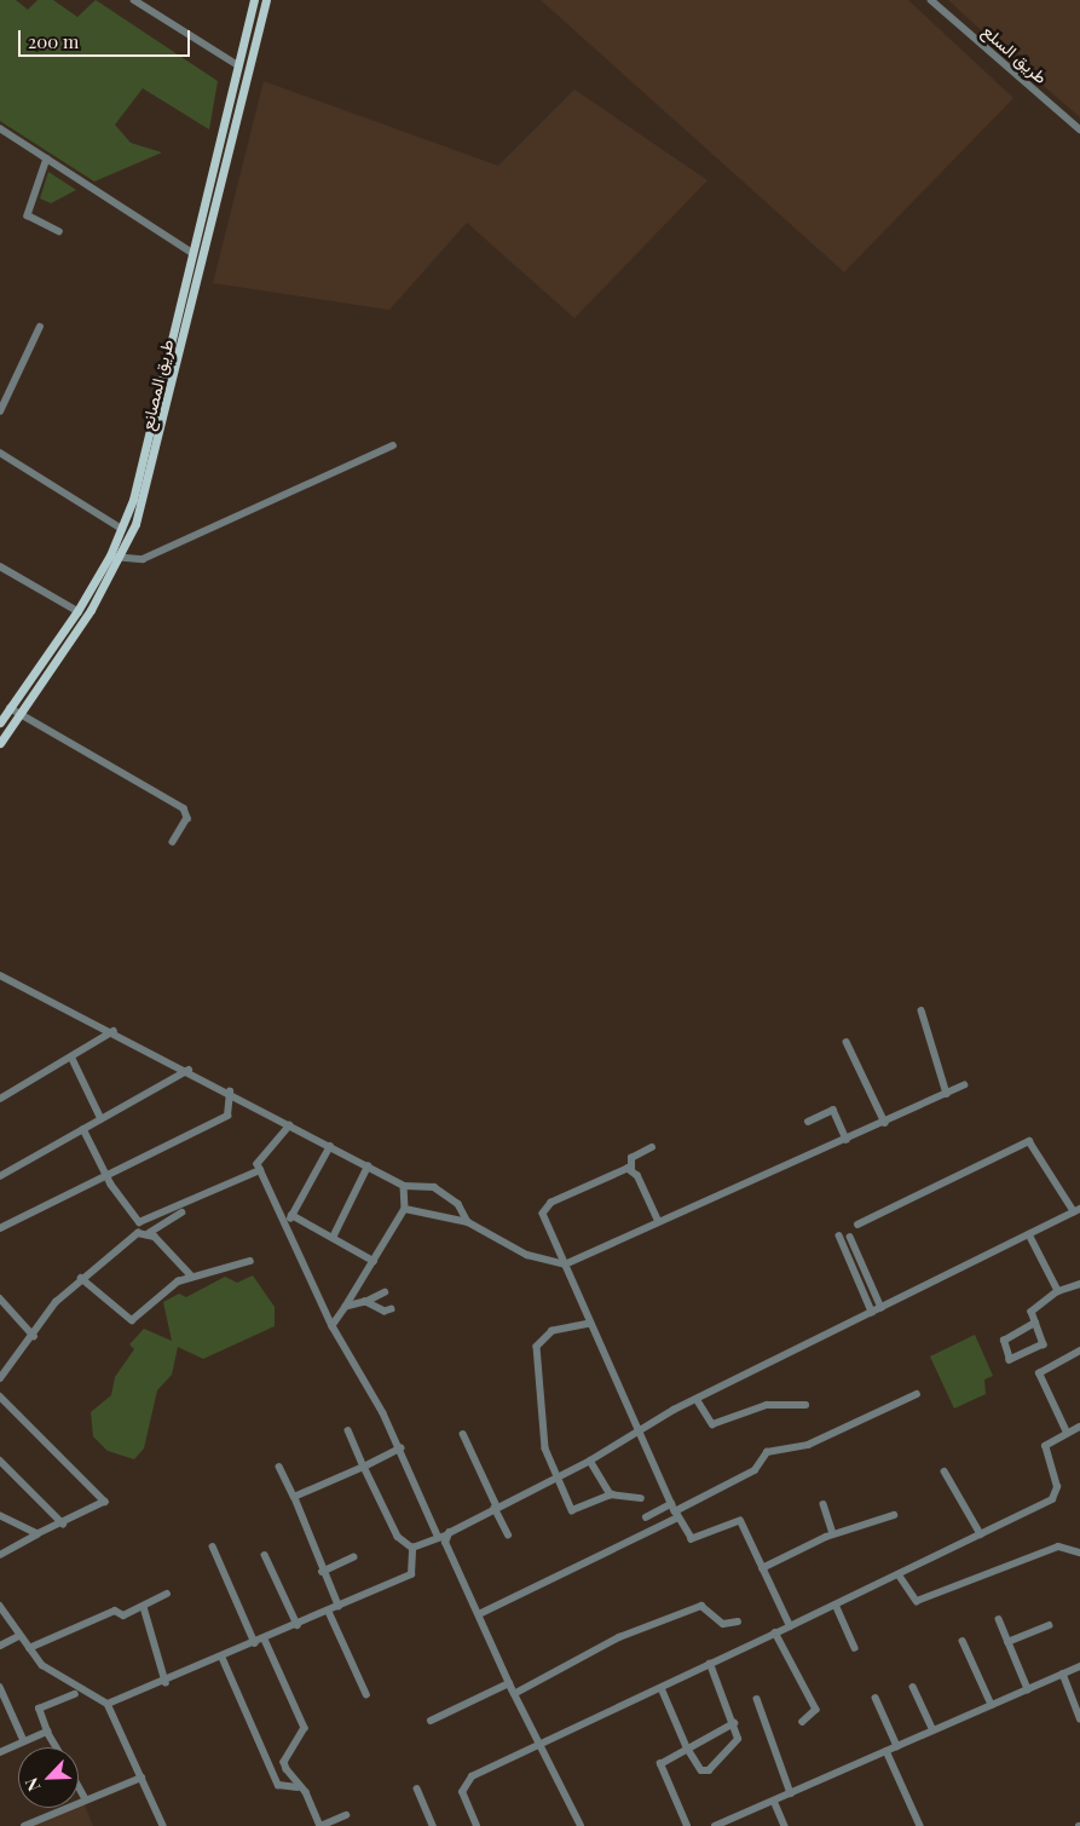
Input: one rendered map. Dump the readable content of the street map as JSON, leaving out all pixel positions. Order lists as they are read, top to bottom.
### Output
{
  "streets": {
    "main road": ["طريق المصانع"],
    "street": ["طريق السلع"]
  },
  "scale_bar": "200 m",
  "north": "bottom left"
}
